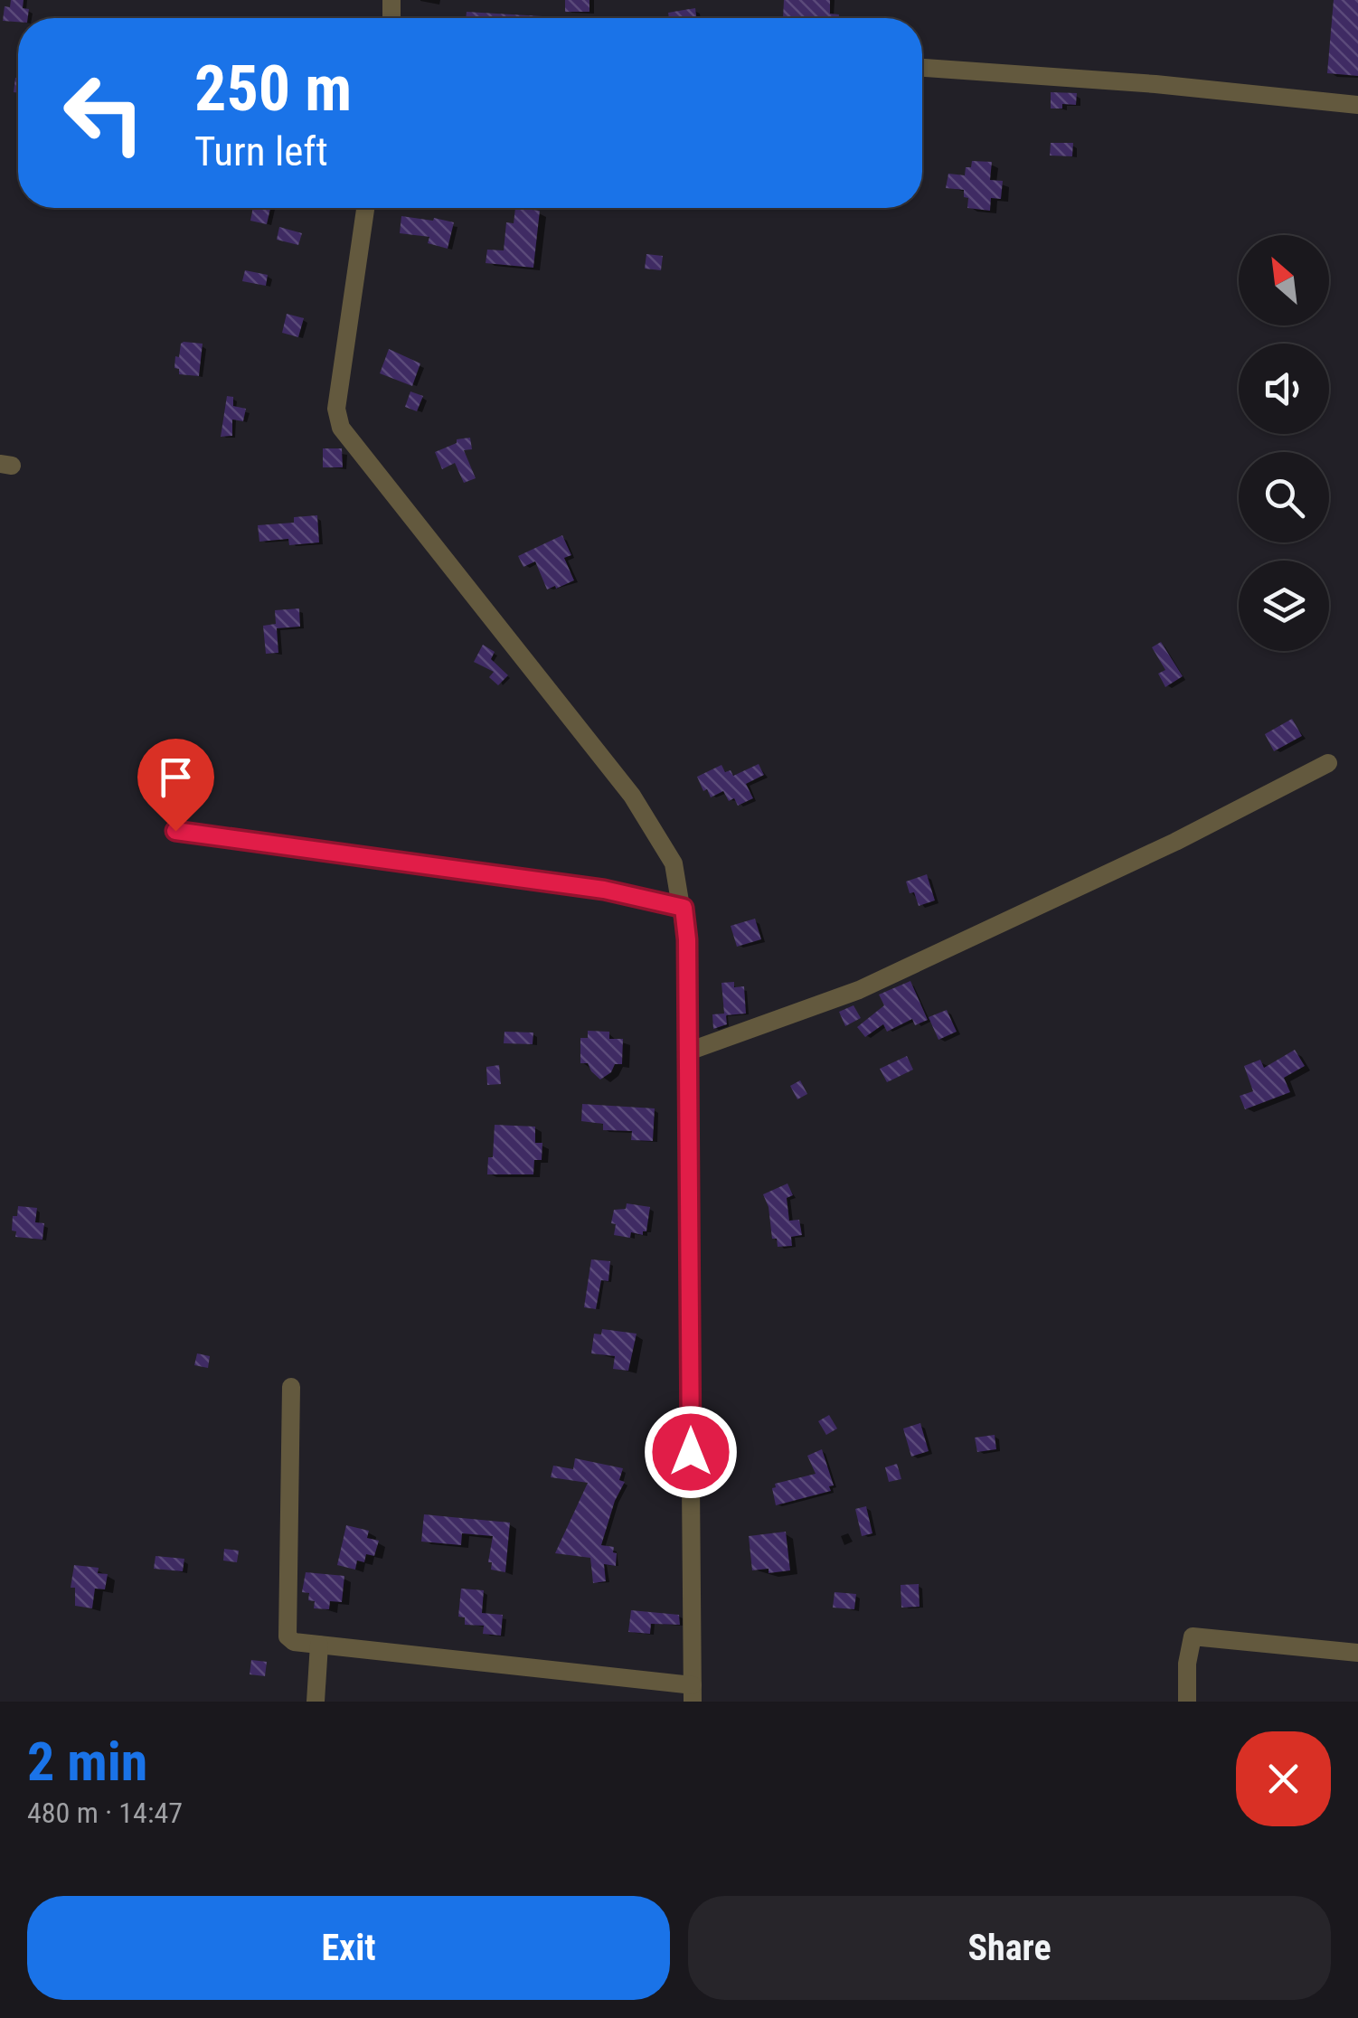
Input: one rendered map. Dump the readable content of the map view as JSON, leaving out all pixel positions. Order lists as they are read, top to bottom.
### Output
{
  "north": "top left",
  "page": {
    "turn": ["250 m", "Turn left"],
    "heading": ["2 min", "480 m · 14:47"],
    "buttons": ["Exit", "Share"]
  }
}
